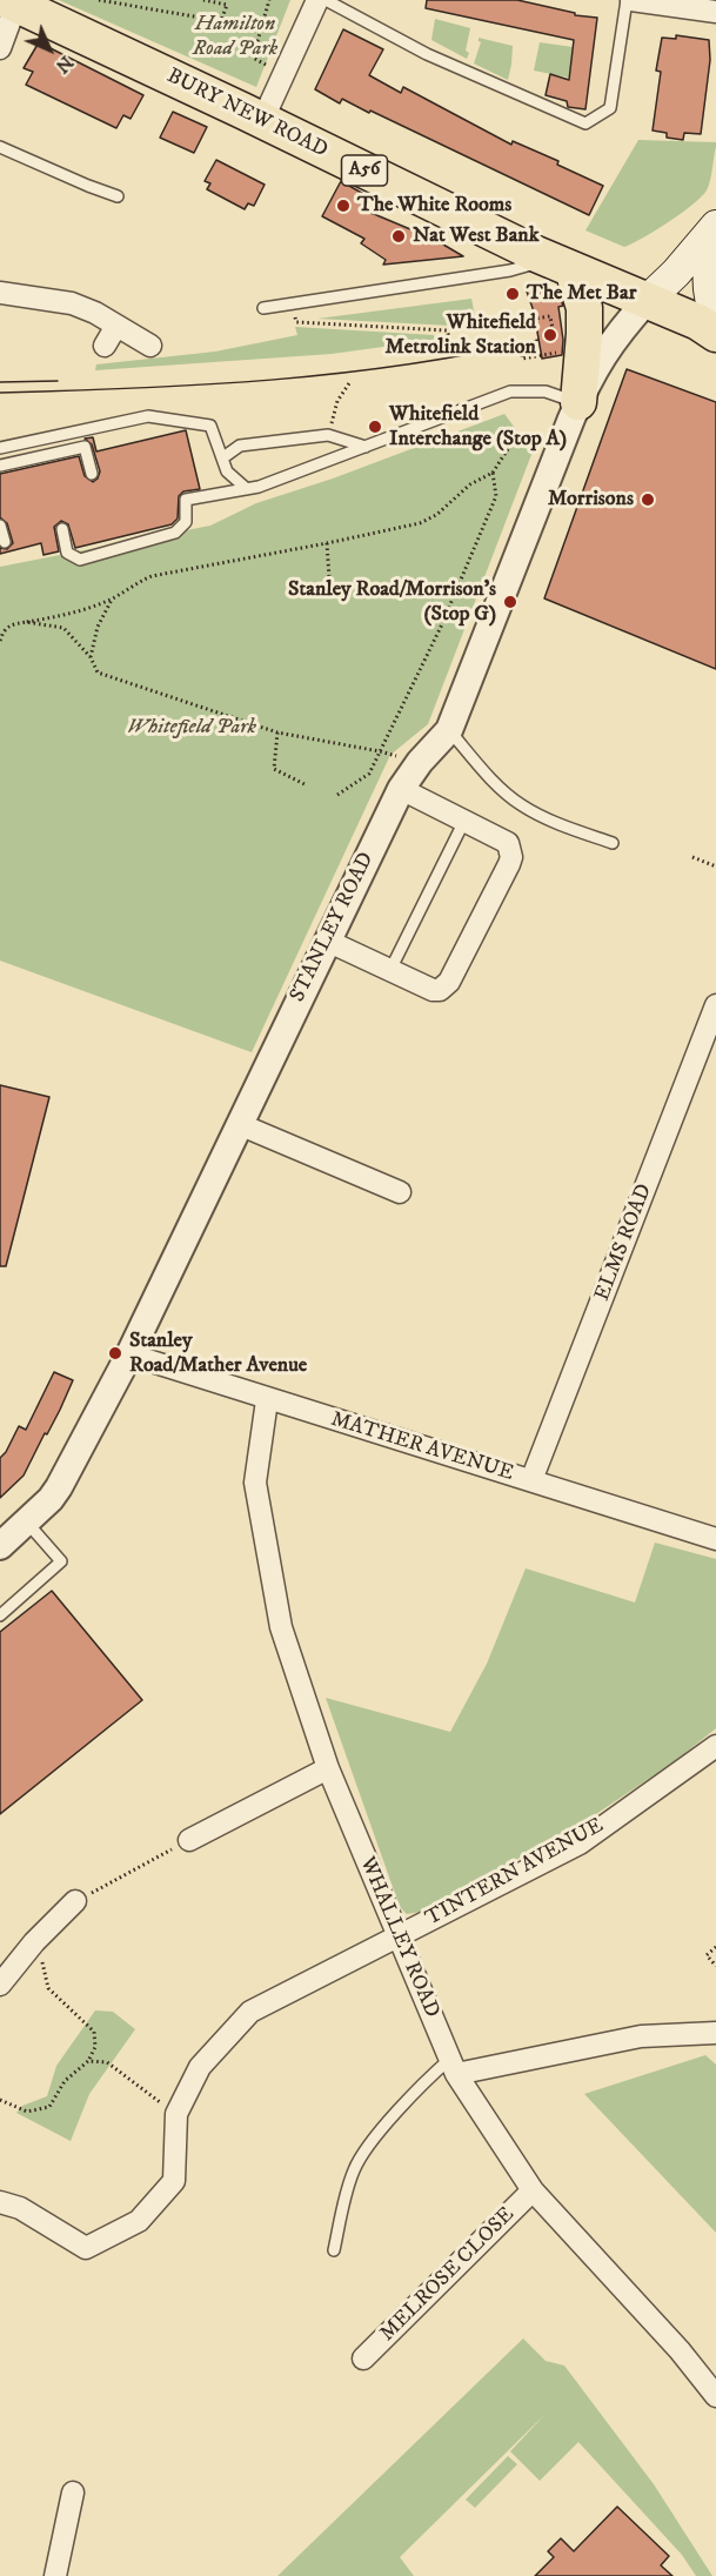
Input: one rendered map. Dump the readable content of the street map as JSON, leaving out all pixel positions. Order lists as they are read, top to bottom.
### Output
{
  "streets": {
    "highway": ["BURY NEW ROAD", "A56"],
    "street": [
      "STANLEY ROAD",
      "ELMS ROAD",
      "MATHER AVENUE",
      "TINTERN AVENUE",
      "WHALLEY ROAD",
      "MELROSE CLOSE"
    ]
  },
  "crossings": [
    ["BURY NEW ROAD", "STANLEY ROAD"],
    ["STANLEY ROAD", "MATHER AVENUE"],
    ["ELMS ROAD", "MATHER AVENUE"],
    ["MATHER AVENUE", "WHALLEY ROAD"],
    ["TINTERN AVENUE", "WHALLEY ROAD"],
    ["WHALLEY ROAD", "MELROSE CLOSE"]
  ],
  "parks": ["Hamilton Road Park", "Whitefield Park"],
  "places": [
    "The White Rooms",
    "Nat West Bank",
    "The Met Bar",
    "Whitefield Metrolink Station",
    "Whitefield Interchange (Stop A)",
    "Morrisons",
    "Stanley Road/Morrison's (Stop G)",
    "Stanley Road/Mather Avenue"
  ],
  "north": "bottom right"
}
